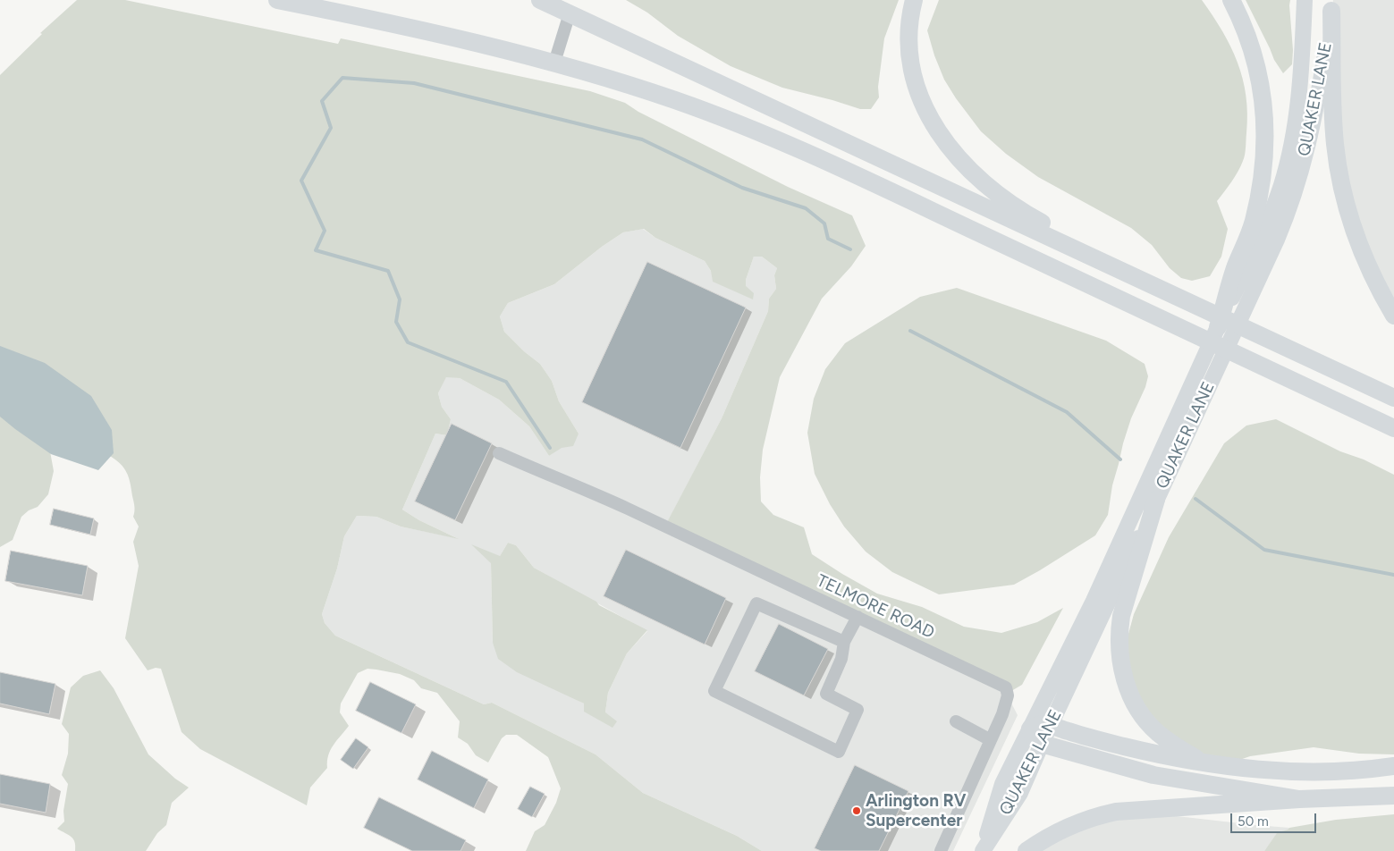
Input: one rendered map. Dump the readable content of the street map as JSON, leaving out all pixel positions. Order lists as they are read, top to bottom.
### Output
{
  "streets": {
    "main road": ["QUAKER LANE"],
    "street": ["TELMORE ROAD"]
  },
  "places": ["Arlington RV Supercenter"],
  "scale_bar": "50 m"
}
